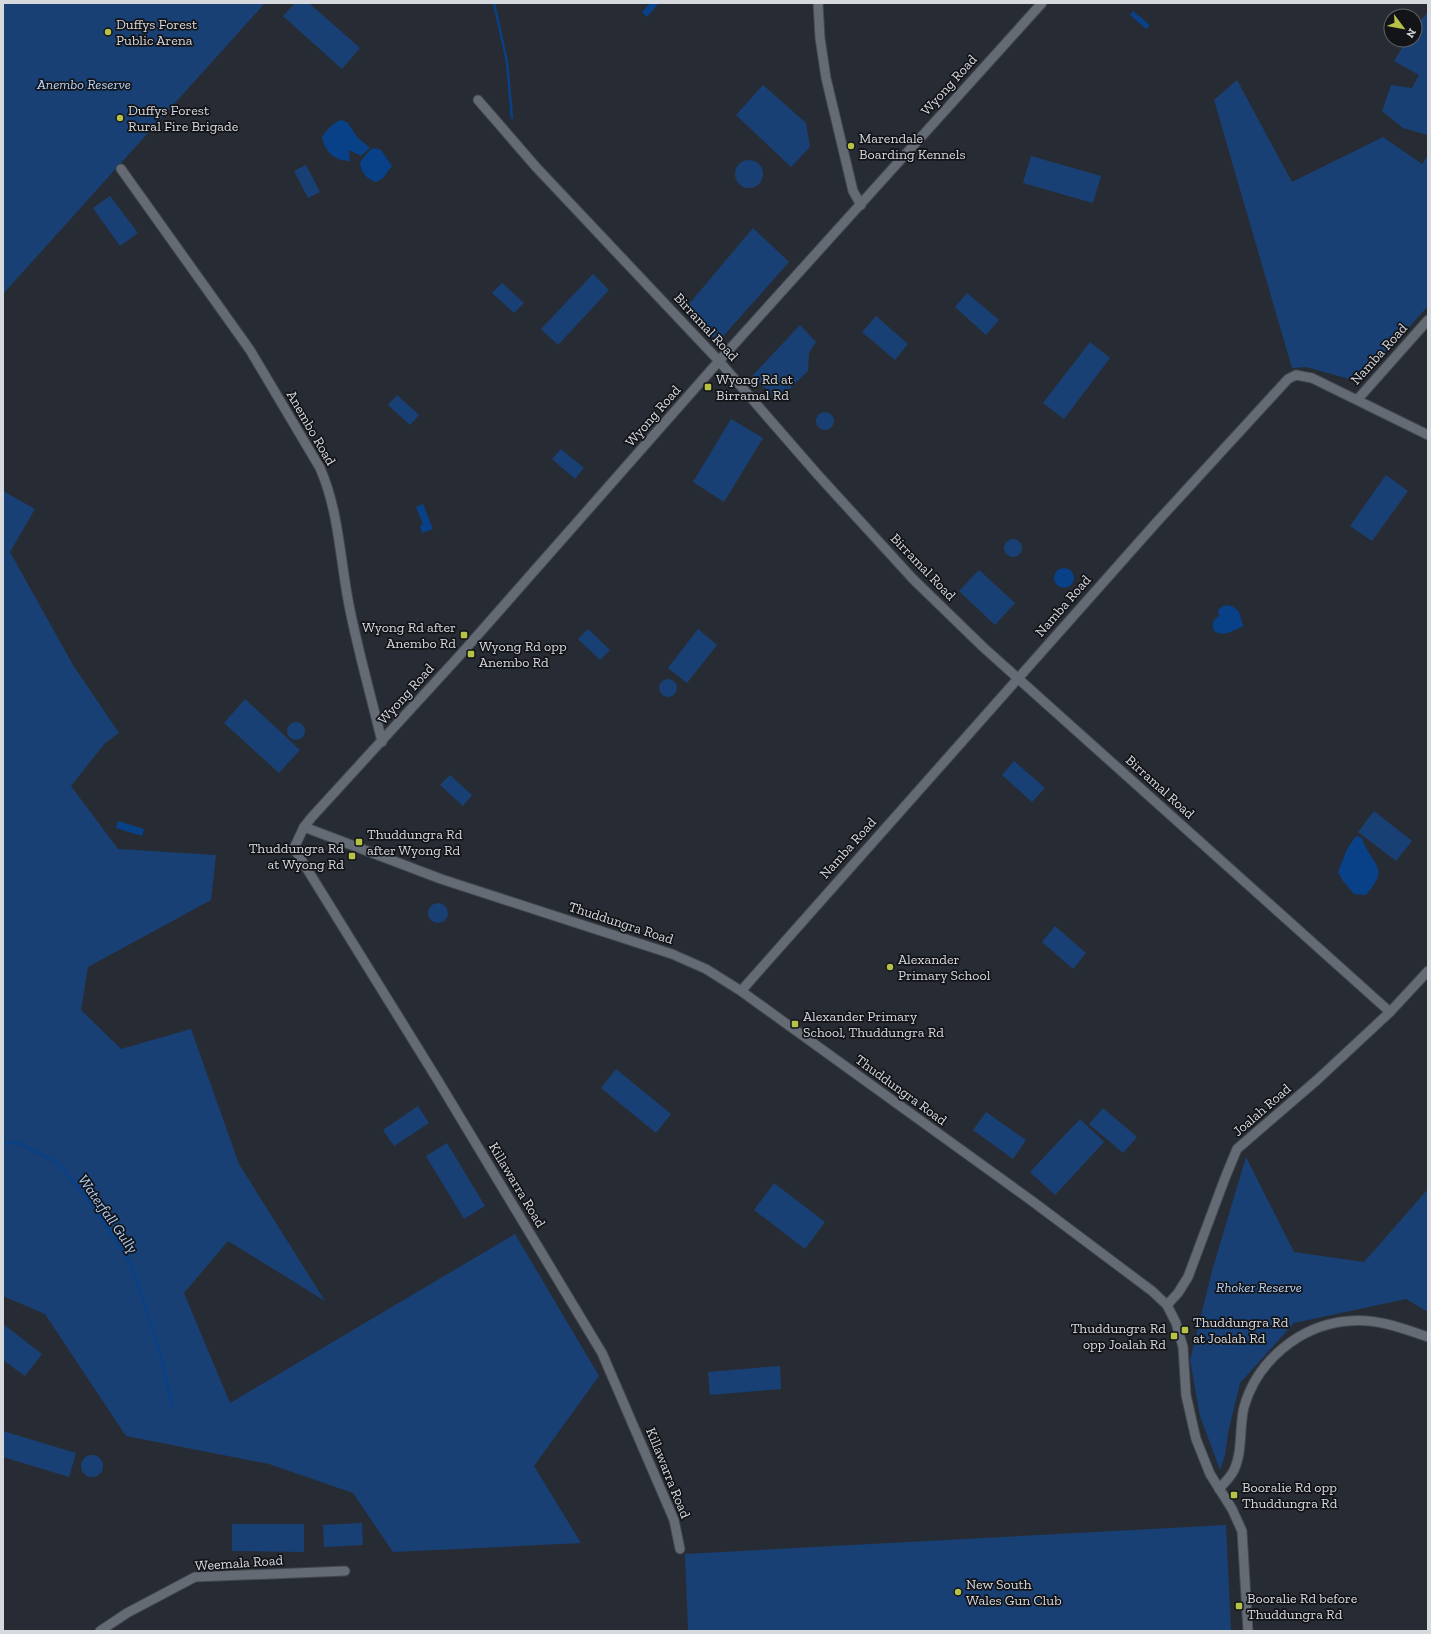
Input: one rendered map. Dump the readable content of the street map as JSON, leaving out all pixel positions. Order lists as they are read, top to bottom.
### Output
{
  "streets": {
    "street": [
      "Wyong Road",
      "Birramal Road",
      "Namba Road",
      "Anembo Road",
      "Thuddungra Road",
      "Joalah Road",
      "Killawarra Road",
      "Weemala Road"
    ]
  },
  "crossings": [
    ["Wyong Road", "Birramal Road"],
    ["Wyong Road", "Anembo Road"],
    ["Wyong Road", "Thuddungra Road"],
    ["Wyong Road", "Killawarra Road"],
    ["Birramal Road", "Namba Road"],
    ["Birramal Road", "Joalah Road"],
    ["Namba Road", "Thuddungra Road"],
    ["Thuddungra Road", "Joalah Road"]
  ],
  "water": ["Waterfall Gully"],
  "parks": ["Anembo Reserve", "Rhoker Reserve"],
  "places": {
    "other": [
      "Duffys Forest Public Arena",
      "Duffys Forest Rural Fire Brigade",
      "Marendale Boarding Kennels",
      "Alexander Primary School",
      "New South Wales Gun Club"
    ],
    "transit": [
      "Wyong Rd at Birramal Rd",
      "Wyong Rd after Anembo Rd",
      "Wyong Rd opp Anembo Rd",
      "Thuddungra Rd after Wyong Rd",
      "Thuddungra Rd at Wyong Rd",
      "Alexander Primary School, Thuddungra Rd",
      "Thuddungra Rd at Joalah Rd",
      "Thuddungra Rd opp Joalah Rd",
      "Booralie Rd opp Thuddungra Rd",
      "Booralie Rd before Thuddungra Rd"
    ]
  },
  "north": "bottom right"
}
